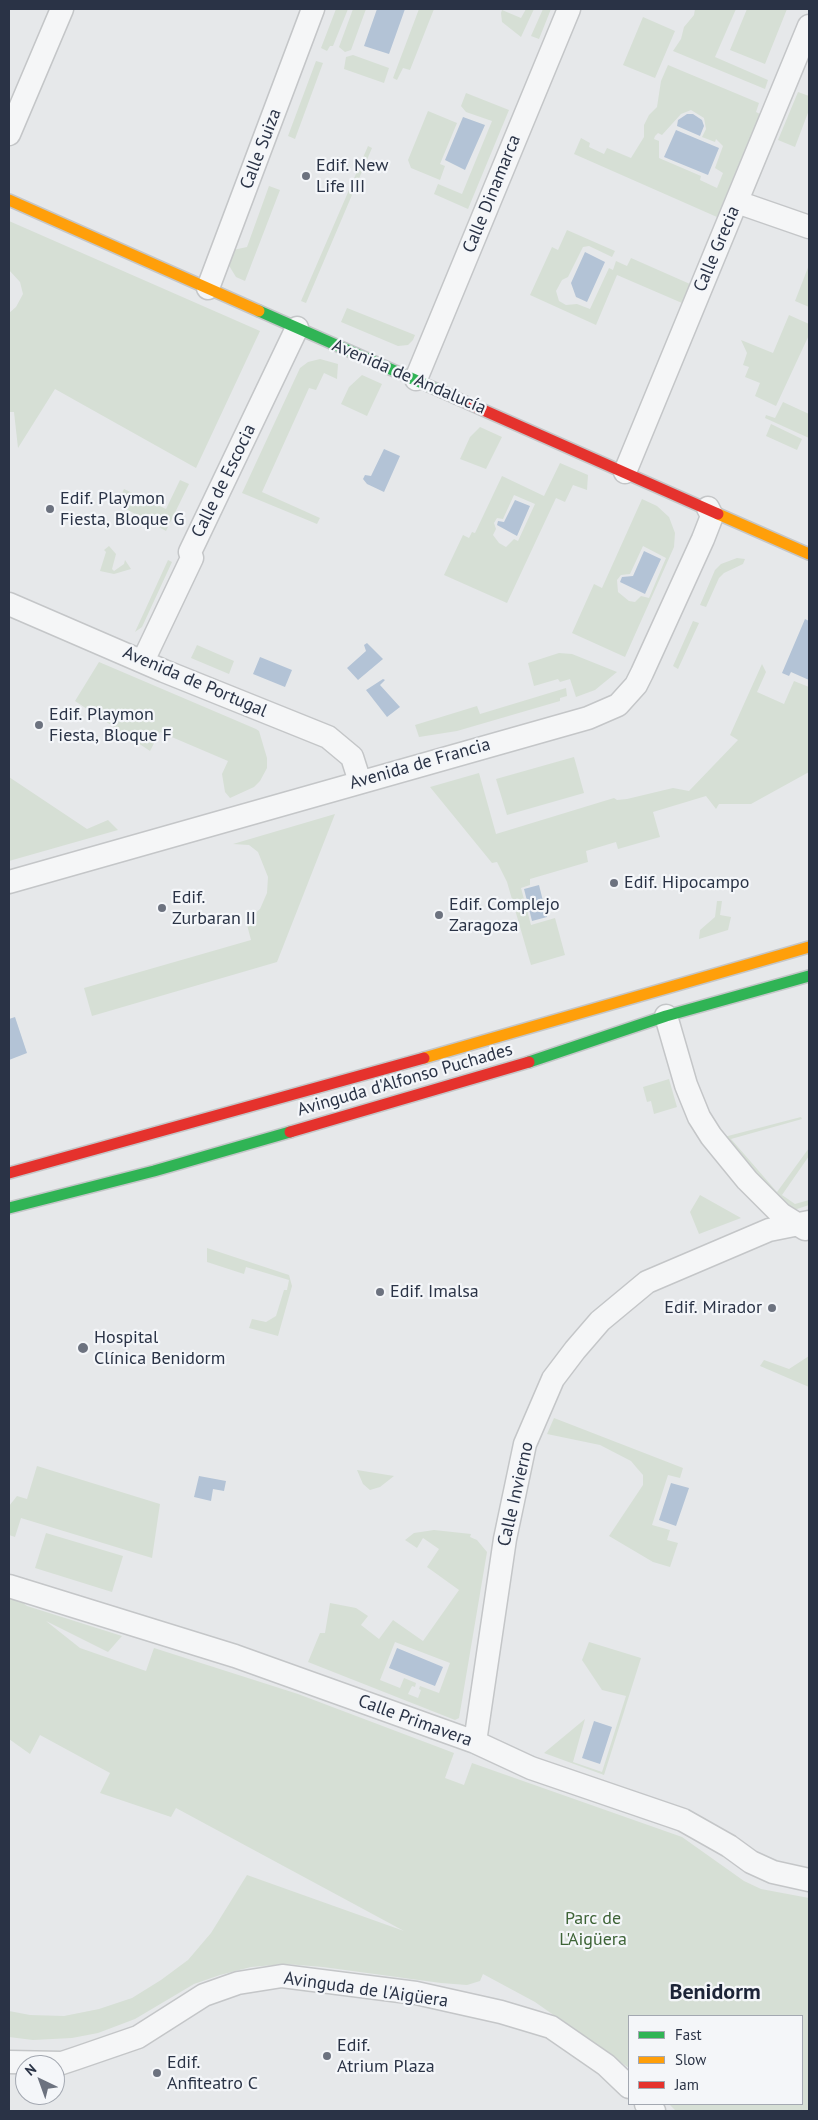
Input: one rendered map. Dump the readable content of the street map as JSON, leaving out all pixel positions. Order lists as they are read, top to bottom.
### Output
{
  "streets": {
    "main road": ["Avenida de Andalucía", "Avinguda d'Alfonso Puchades"],
    "street": [
      "Calle Suiza",
      "Calle Dinamarca",
      "Calle Grecia",
      "Calle de Escocia",
      "Avenida de Portugal",
      "Avenida de Francia",
      "Calle Invierno",
      "Calle Primavera",
      "Avinguda de l'Aigüera"
    ]
  },
  "crossings": [
    ["Calle Suiza", "Avenida de Andalucía"],
    ["Calle Dinamarca", "Avenida de Andalucía"],
    ["Calle Grecia", "Avenida de Andalucía"],
    ["Avenida de Andalucía", "Calle de Escocia"],
    ["Avenida de Andalucía", "Avenida de Francia"],
    ["Calle de Escocia", "Avenida de Portugal"],
    ["Avenida de Portugal", "Avenida de Francia"],
    ["Calle Invierno", "Calle Primavera"]
  ],
  "districts": ["Benidorm"],
  "parks": ["Parc de L'Aigüera"],
  "places": [
    "Edif. New Life III",
    "Edif. Playmon Fiesta, Bloque G",
    "Edif. Playmon Fiesta, Bloque F",
    "Edif. Hipocampo",
    "Edif. Zurbaran II",
    "Edif. Complejo Zaragoza",
    "Edif. Imalsa",
    "Edif. Mirador",
    "Hospital Clínica Benidorm",
    "Edif. Atrium Plaza",
    "Edif. Anfiteatro C"
  ],
  "legend": ["Fast", "Slow", "Jam"],
  "north": "top left"
}
